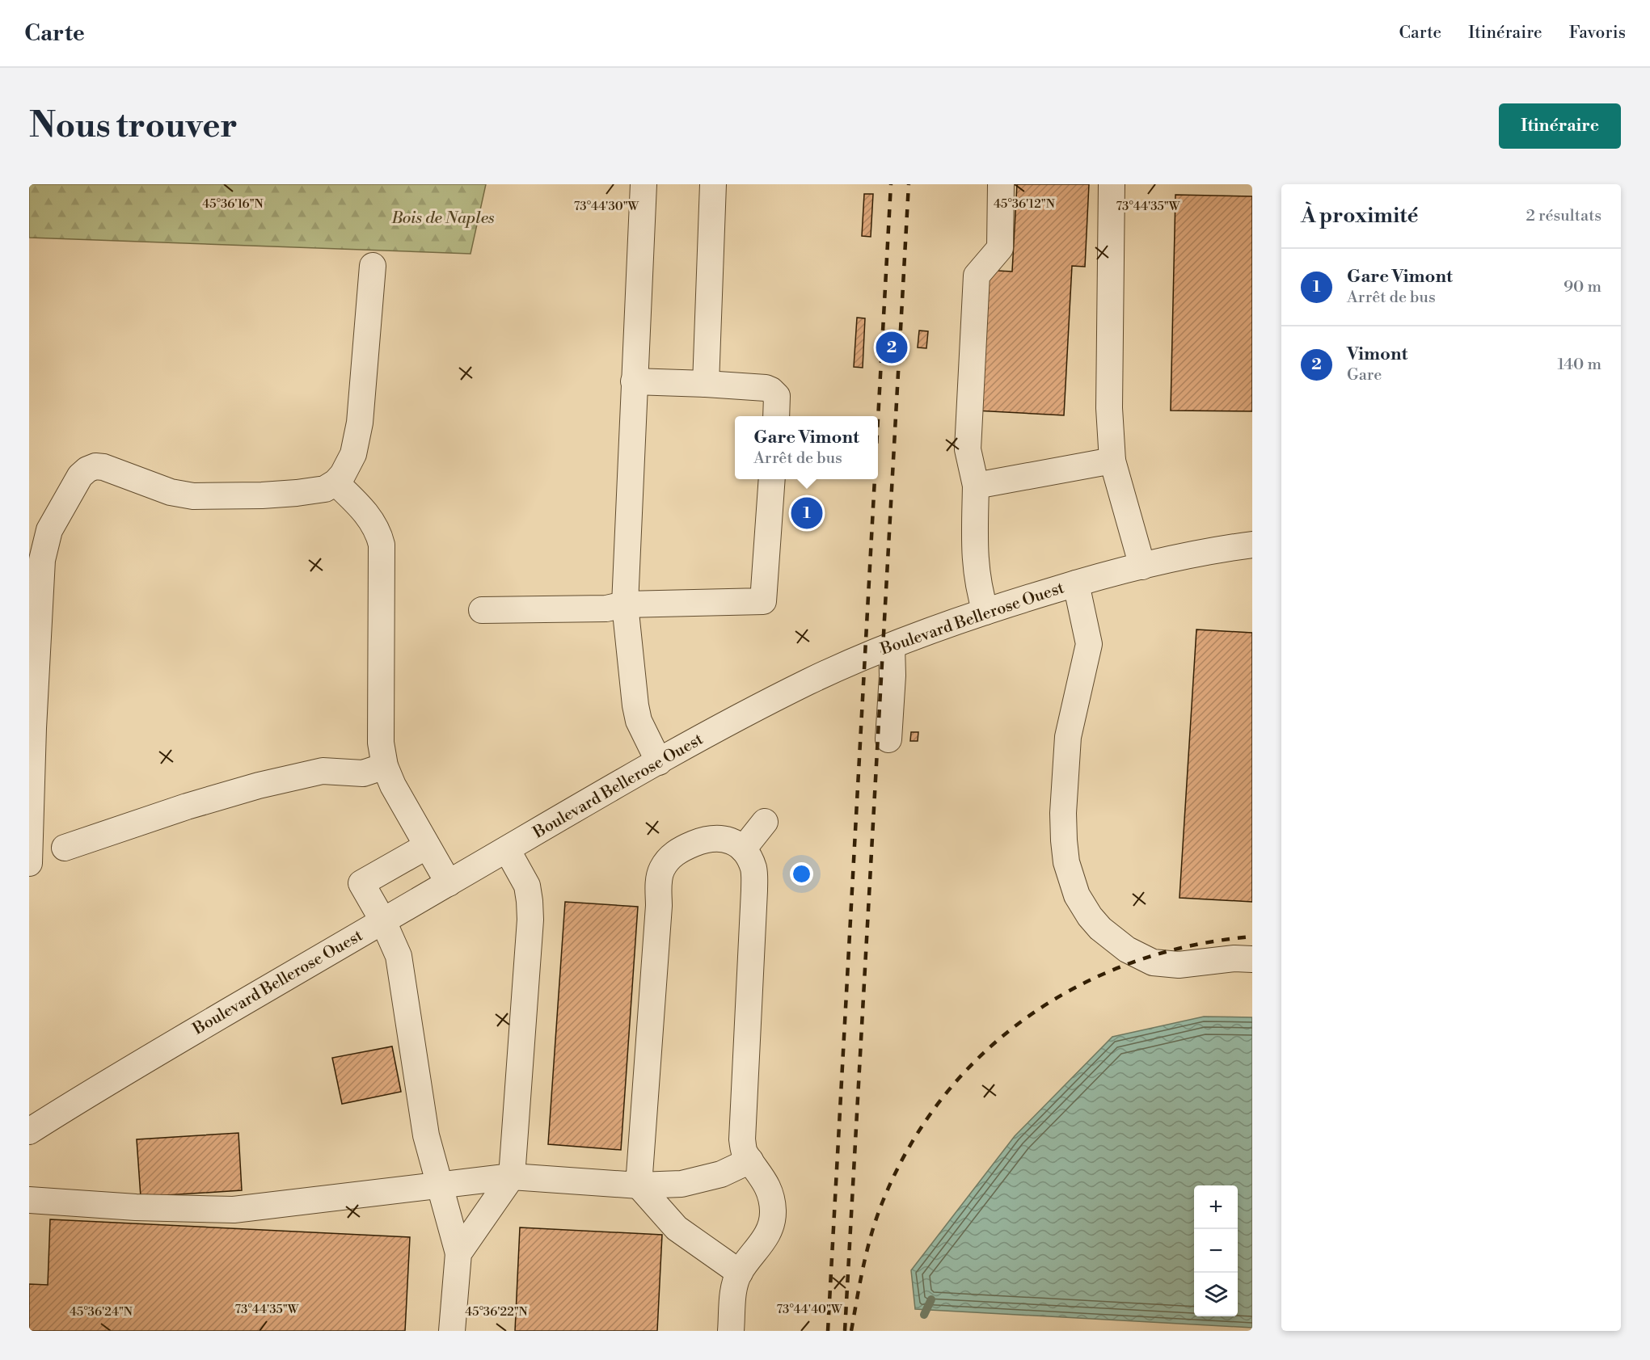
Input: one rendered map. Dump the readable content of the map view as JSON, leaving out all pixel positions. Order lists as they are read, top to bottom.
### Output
{
  "streets": {
    "street": ["Boulevard Bellerose Ouest"]
  },
  "parks": ["Bois de Naples"],
  "page": {
    "header": "Carte",
    "nav": ["Carte", "Itinéraire", "Favoris"],
    "buttons": "Itinéraire",
    "title": "Nous trouver",
    "heading": ["À proximité", "2 résultats"],
    "list": [
      {
        "mark": "1",
        "name": "Gare Vimont",
        "note": "Arrêt de bus",
        "value": "90 m"
      },
      {
        "mark": "2",
        "name": "Vimont",
        "note": "Gare",
        "value": "140 m"
      }
    ],
    "pins": ["2", "1"],
    "popup": ["Gare Vimont", "Arrêt de bus"],
    "map_buttons": ["+", "−"]
  },
  "coordinates": [
    "45°36'16\"N",
    "45°36'12\"N",
    "73°44'30\"W",
    "73°44'35\"W",
    "73°44'40\"W",
    "45°36'24\"N",
    "45°36'22\"N"
  ]
}
